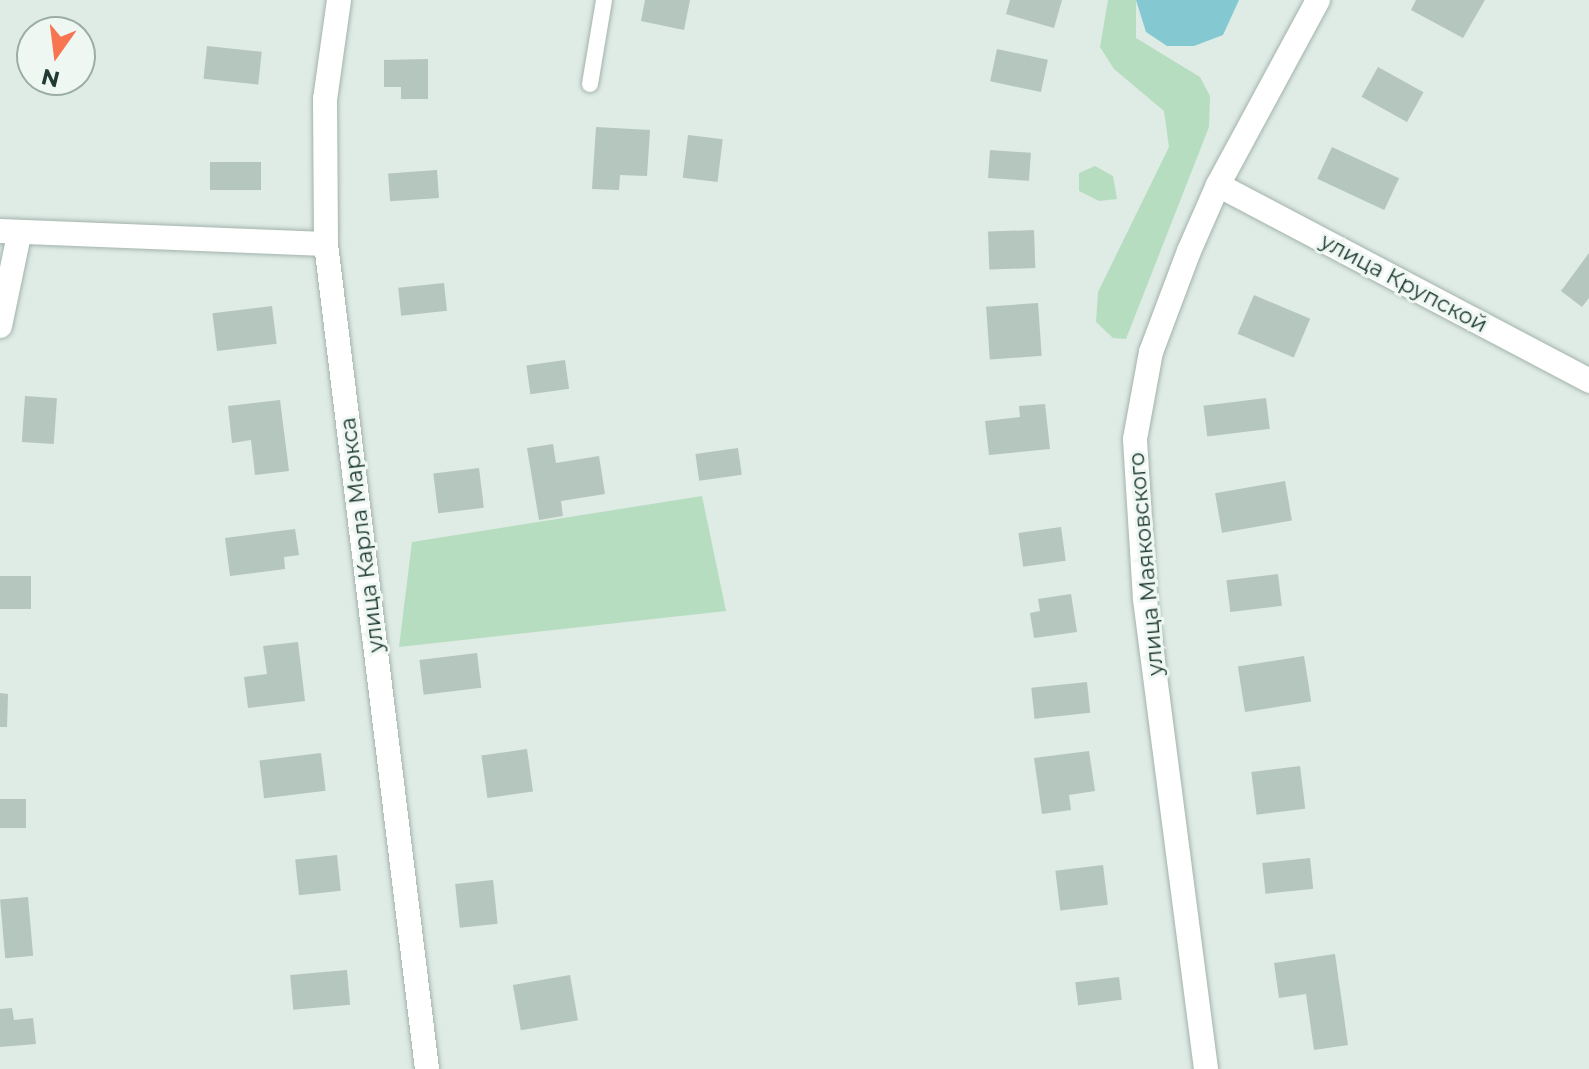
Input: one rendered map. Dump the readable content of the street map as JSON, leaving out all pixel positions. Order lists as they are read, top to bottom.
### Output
{
  "streets": {
    "street": ["улица Крупской", "улица Карла Маркса", "улица Маяковского"]
  },
  "crossings": [
    ["улица Крупской", "улица Маяковского"]
  ],
  "north": "bottom"
}
